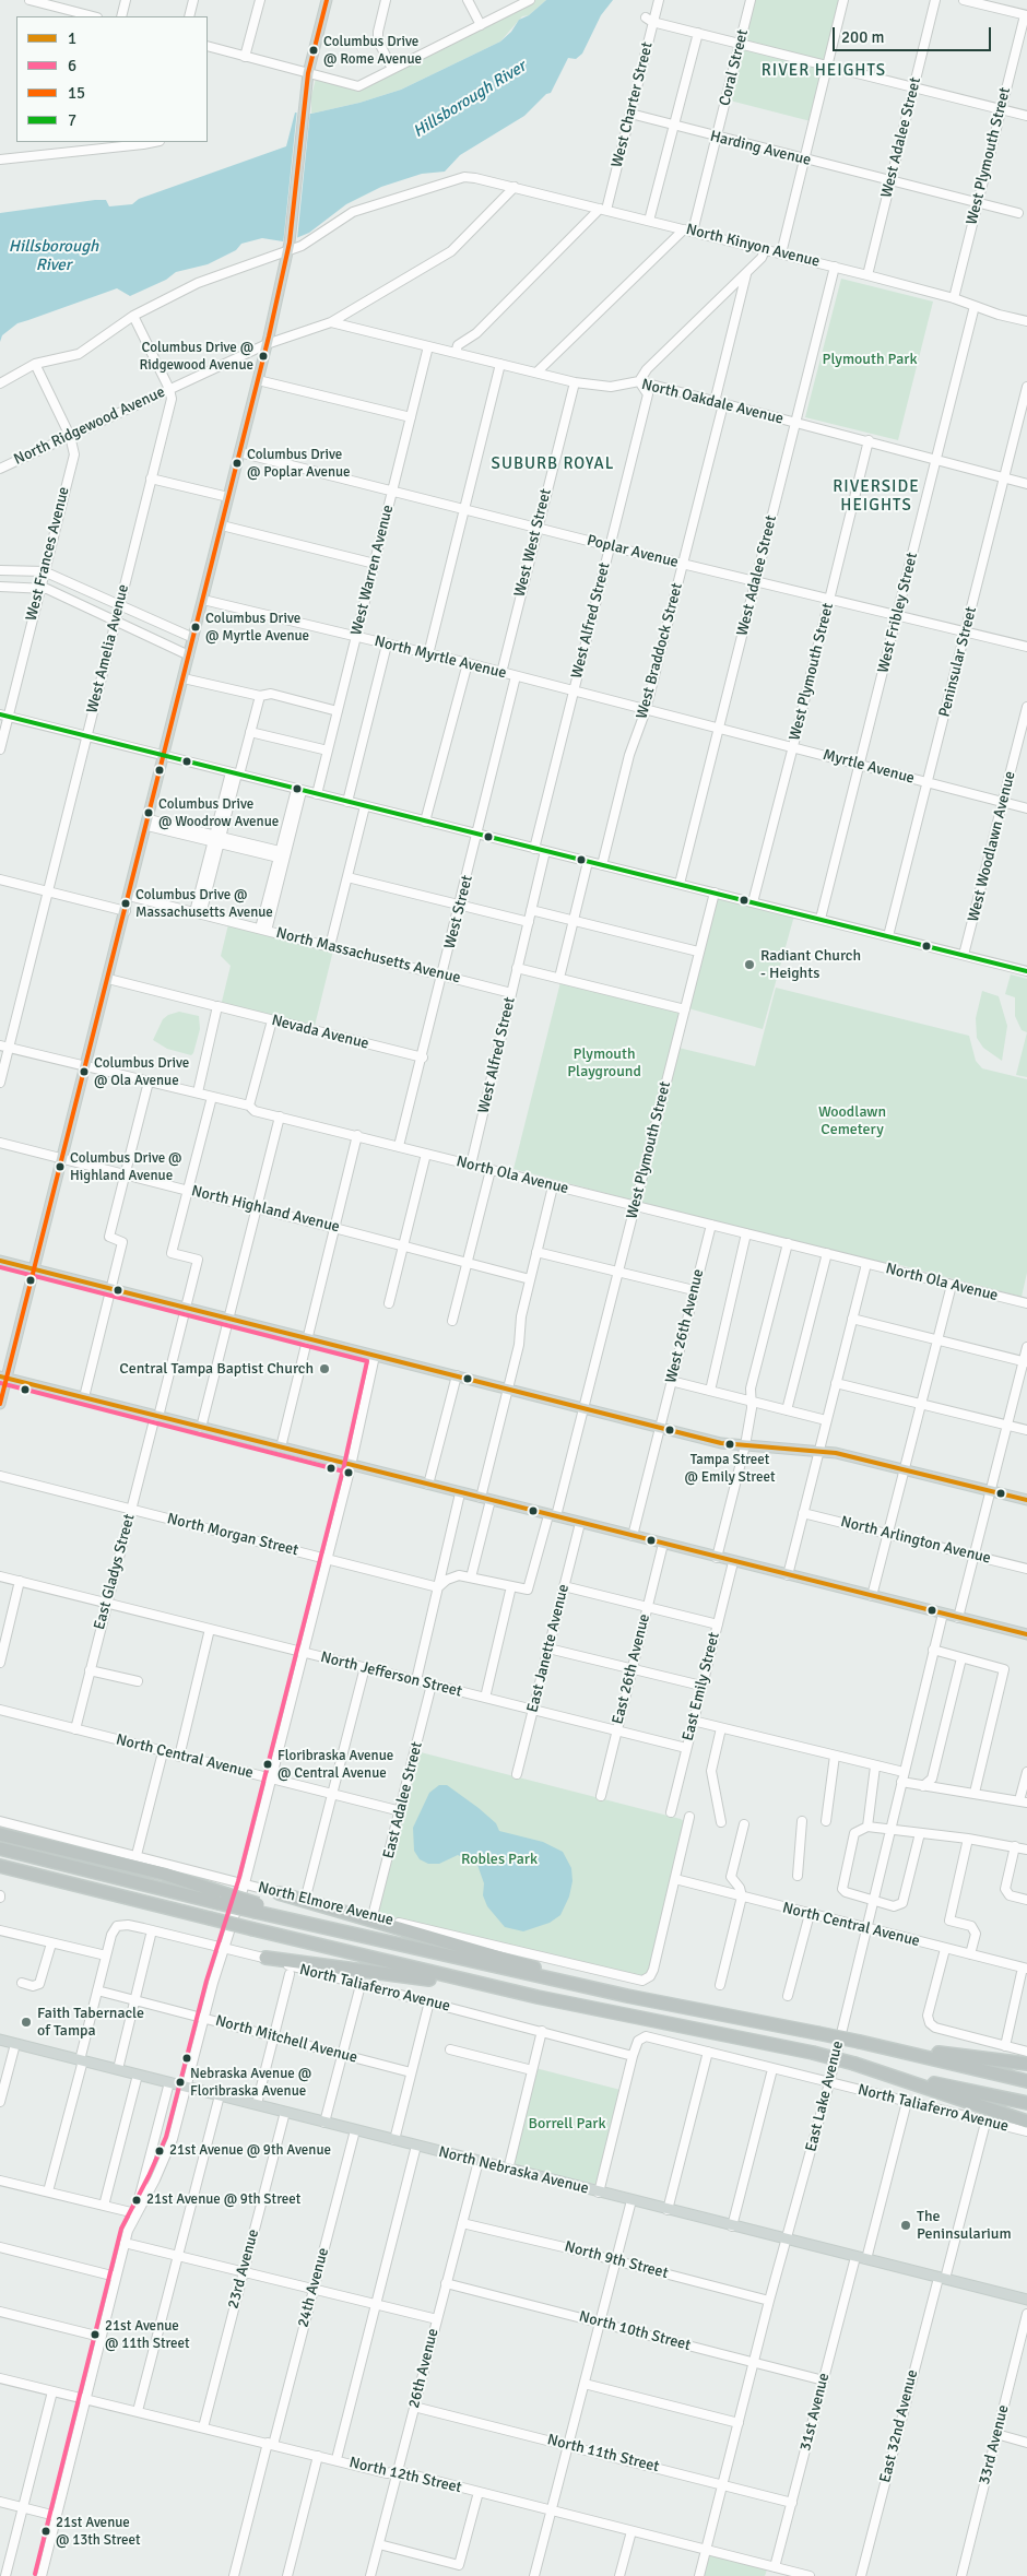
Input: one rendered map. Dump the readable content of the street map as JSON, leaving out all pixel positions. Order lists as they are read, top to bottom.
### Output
{
  "streets": {
    "main road": ["North Nebraska Avenue"],
    "street": [
      "Coral Street",
      "West Charter Street",
      "West Adalee Street",
      "Harding Avenue",
      "West Plymouth Street",
      "North Kinyon Avenue",
      "North Oakdale Avenue",
      "North Ridgewood Avenue",
      "West West Street",
      "Poplar Avenue",
      "West Frances Avenue",
      "West Warren Avenue",
      "West Fribley Street",
      "West Alfred Street",
      "West Amelia Avenue",
      "West Braddock Street",
      "North Myrtle Avenue",
      "Peninsular Street",
      "Myrtle Avenue",
      "West Woodlawn Avenue",
      "West Street",
      "North Massachusetts Avenue",
      "Nevada Avenue",
      "North Ola Avenue",
      "North Highland Avenue",
      "West 26th Avenue",
      "North Morgan Street",
      "North Arlington Avenue",
      "East Gladys Street",
      "East Janette Avenue",
      "East 26th Avenue",
      "North Jefferson Street",
      "East Emily Street",
      "North Central Avenue",
      "East Adalee Street",
      "North Elmore Avenue",
      "North Taliaferro Avenue",
      "North Mitchell Avenue",
      "East Lake Avenue",
      "North 9th Street",
      "23rd Avenue",
      "24th Avenue",
      "North 10th Street",
      "26th Avenue",
      "31st Avenue",
      "East 32nd Avenue",
      "33rd Avenue",
      "North 11th Street",
      "North 12th Street"
    ]
  },
  "crossings": [
    ["Coral Street", "Harding Avenue"],
    ["Coral Street", "North Kinyon Avenue"],
    ["West Charter Street", "Harding Avenue"],
    ["West Charter Street", "North Kinyon Avenue"],
    ["West Adalee Street", "Harding Avenue"],
    ["West Adalee Street", "North Kinyon Avenue"],
    ["West Adalee Street", "North Oakdale Avenue"],
    ["West Adalee Street", "Poplar Avenue"],
    ["West Adalee Street", "Myrtle Avenue"],
    ["Harding Avenue", "West Plymouth Street"],
    ["West Plymouth Street", "North Kinyon Avenue"],
    ["West Plymouth Street", "North Oakdale Avenue"],
    ["West Plymouth Street", "Poplar Avenue"],
    ["West Plymouth Street", "Myrtle Avenue"],
    ["West Plymouth Street", "North Ola Avenue"],
    ["North Kinyon Avenue", "North Ridgewood Avenue"],
    ["North Kinyon Avenue", "West Frances Avenue"],
    ["North Kinyon Avenue", "West Fribley Street"],
    ["North Oakdale Avenue", "North Ridgewood Avenue"],
    ["North Oakdale Avenue", "West West Street"],
    ["North Oakdale Avenue", "West Warren Avenue"],
    ["North Oakdale Avenue", "West Fribley Street"],
    ["North Oakdale Avenue", "West Alfred Street"],
    ["North Oakdale Avenue", "West Braddock Street"],
    ["North Oakdale Avenue", "Peninsular Street"],
    ["North Ridgewood Avenue", "West Frances Avenue"],
    ["North Ridgewood Avenue", "West Amelia Avenue"],
    ["West West Street", "Poplar Avenue"],
    ["West West Street", "North Myrtle Avenue"],
    ["Poplar Avenue", "West Warren Avenue"],
    ["Poplar Avenue", "West Fribley Street"],
    ["Poplar Avenue", "West Alfred Street"],
    ["Poplar Avenue", "West Braddock Street"],
    ["Poplar Avenue", "Peninsular Street"],
    ["West Warren Avenue", "North Myrtle Avenue"],
    ["West Fribley Street", "Myrtle Avenue"],
    ["West Alfred Street", "North Myrtle Avenue"],
    ["West Alfred Street", "North Massachusetts Avenue"],
    ["West Alfred Street", "North Ola Avenue"],
    ["West Amelia Avenue", "North Ola Avenue"],
    ["West Braddock Street", "North Myrtle Avenue"],
    ["West Braddock Street", "Myrtle Avenue"],
    ["North Myrtle Avenue", "Myrtle Avenue"],
    ["North Myrtle Avenue", "West Street"],
    ["Peninsular Street", "Myrtle Avenue"],
    ["Myrtle Avenue", "West Woodlawn Avenue"],
    ["West Street", "North Massachusetts Avenue"],
    ["West Street", "Nevada Avenue"],
    ["West Street", "North Ola Avenue"],
    ["North Ola Avenue", "West 26th Avenue"],
    ["North Highland Avenue", "East Gladys Street"],
    ["North Morgan Street", "East Gladys Street"],
    ["East Gladys Street", "North Jefferson Street"],
    ["East Gladys Street", "North Central Avenue"],
    ["East Janette Avenue", "North Jefferson Street"],
    ["East 26th Avenue", "North Jefferson Street"],
    ["North Jefferson Street", "East Emily Street"],
    ["North Jefferson Street", "East Adalee Street"],
    ["North Central Avenue", "East Adalee Street"],
    ["North Central Avenue", "North Elmore Avenue"],
    ["North Central Avenue", "East Lake Avenue"],
    ["East Adalee Street", "North Elmore Avenue"],
    ["North Taliaferro Avenue", "East Lake Avenue"],
    ["North Taliaferro Avenue", "East 32nd Avenue"],
    ["East Lake Avenue", "North Nebraska Avenue"],
    ["East Lake Avenue", "North 9th Street"],
    ["East Lake Avenue", "North 10th Street"],
    ["East Lake Avenue", "North 11th Street"],
    ["East Lake Avenue", "North 12th Street"],
    ["North Nebraska Avenue", "23rd Avenue"],
    ["North Nebraska Avenue", "24th Avenue"],
    ["North Nebraska Avenue", "26th Avenue"],
    ["North Nebraska Avenue", "31st Avenue"],
    ["North Nebraska Avenue", "East 32nd Avenue"],
    ["North 9th Street", "26th Avenue"],
    ["23rd Avenue", "North 12th Street"],
    ["24th Avenue", "North 12th Street"],
    ["North 10th Street", "26th Avenue"],
    ["North 10th Street", "31st Avenue"],
    ["26th Avenue", "North 11th Street"],
    ["26th Avenue", "North 12th Street"],
    ["31st Avenue", "North 11th Street"],
    ["31st Avenue", "North 12th Street"]
  ],
  "districts": ["RIVER HEIGHTS", "SUBURB ROYAL", "RIVERSIDE HEIGHTS"],
  "water": ["Hillsborough River"],
  "parks": [
    "Plymouth Park",
    "Plymouth Playground",
    "Woodlawn Cemetery",
    "Robles Park",
    "Borrell Park"
  ],
  "places": [
    "Columbus Drive @ Rome Avenue",
    "Columbus Drive @ Ridgewood Avenue",
    "Columbus Drive @ Poplar Avenue",
    "Columbus Drive @ Myrtle Avenue",
    "Columbus Drive @ Woodrow Avenue",
    "Columbus Drive @ Massachusetts Avenue",
    "Radiant Church - Heights",
    "Columbus Drive @ Ola Avenue",
    "Columbus Drive @ Highland Avenue",
    "Central Tampa Baptist Church",
    "Tampa Street @ Emily Street",
    "Floribraska Avenue @ Central Avenue",
    "Faith Tabernacle of Tampa",
    "Nebraska Avenue @ Floribraska Avenue",
    "21st Avenue @ 9th Avenue",
    "21st Avenue @ 9th Street",
    "The Peninsularium",
    "21st Avenue @ 11th Street",
    "21st Avenue @ 13th Street"
  ],
  "lines": [
    "transit line 15",
    "transit line 7",
    "transit line 1",
    "transit line 6"
  ],
  "legend": [
    "1",
    "6",
    "15",
    "7"
  ],
  "scale_bar": "200 m"
}
